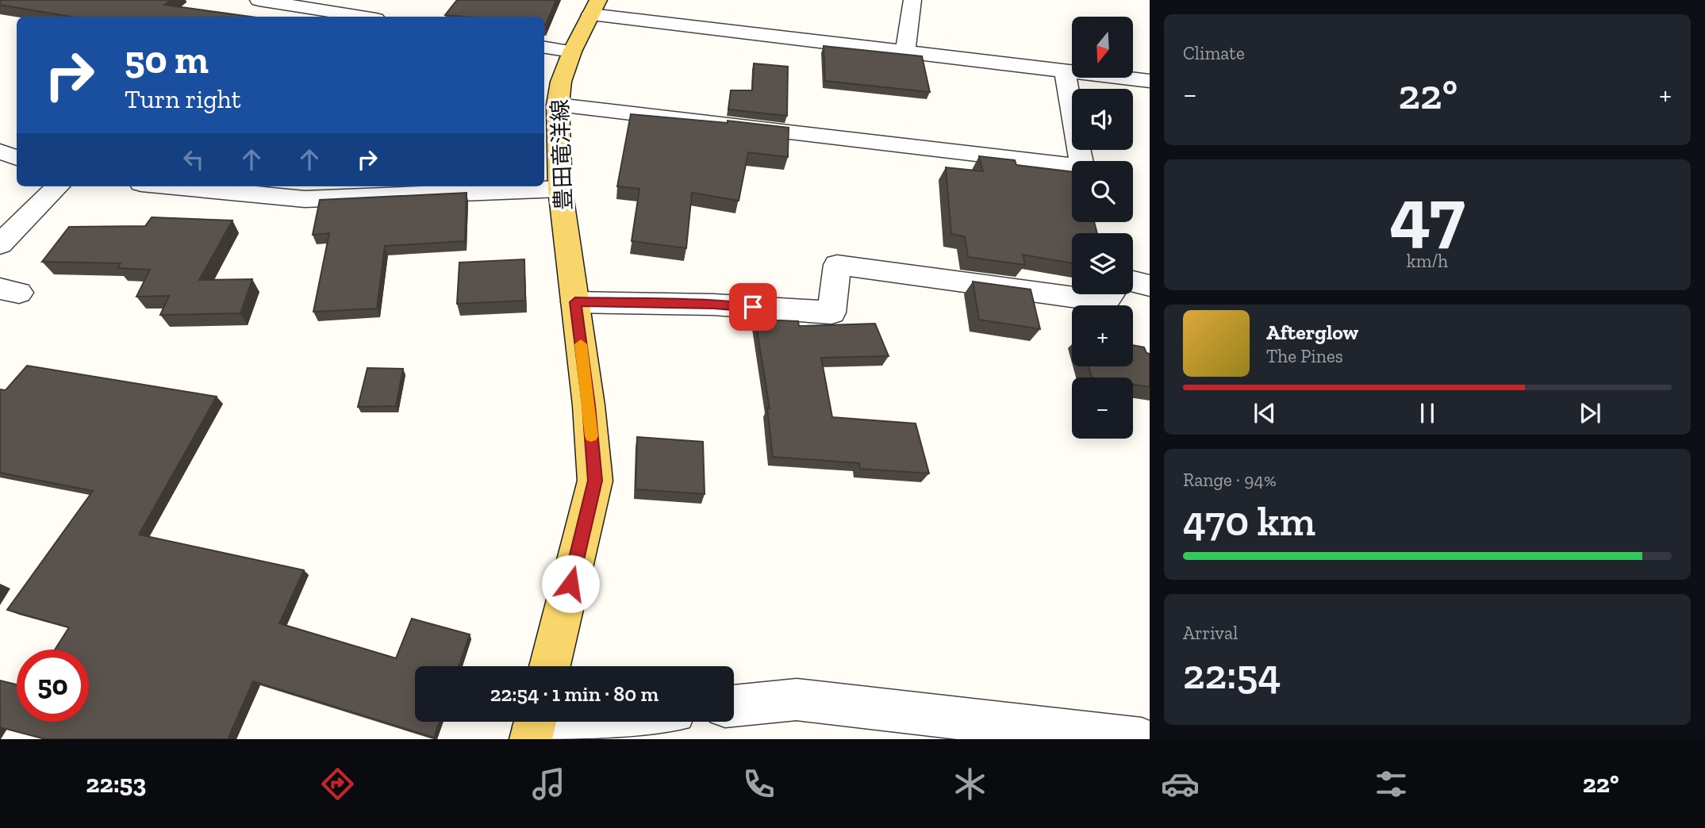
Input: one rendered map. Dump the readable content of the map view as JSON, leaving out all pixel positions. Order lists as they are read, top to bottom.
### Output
{
  "streets": {
    "main road": ["豊田竜洋線"]
  },
  "north": "bottom",
  "page": {
    "tile": [
      "Climate",
      ["47", "km/h"],
      ["Range · 94%", "470 km"],
      ["Arrival", "22:54"]
    ],
    "map_buttons": ["+", "−"],
    "turn": ["50 m", "Turn right"],
    "heat": ["−", "22°", "+"],
    "song": ["Afterglow", "The Pines"],
    "limit": "50",
    "trip": "22:54 · 1 min · 80 m",
    "tabs": ["22:53", "22°"]
  }
}
